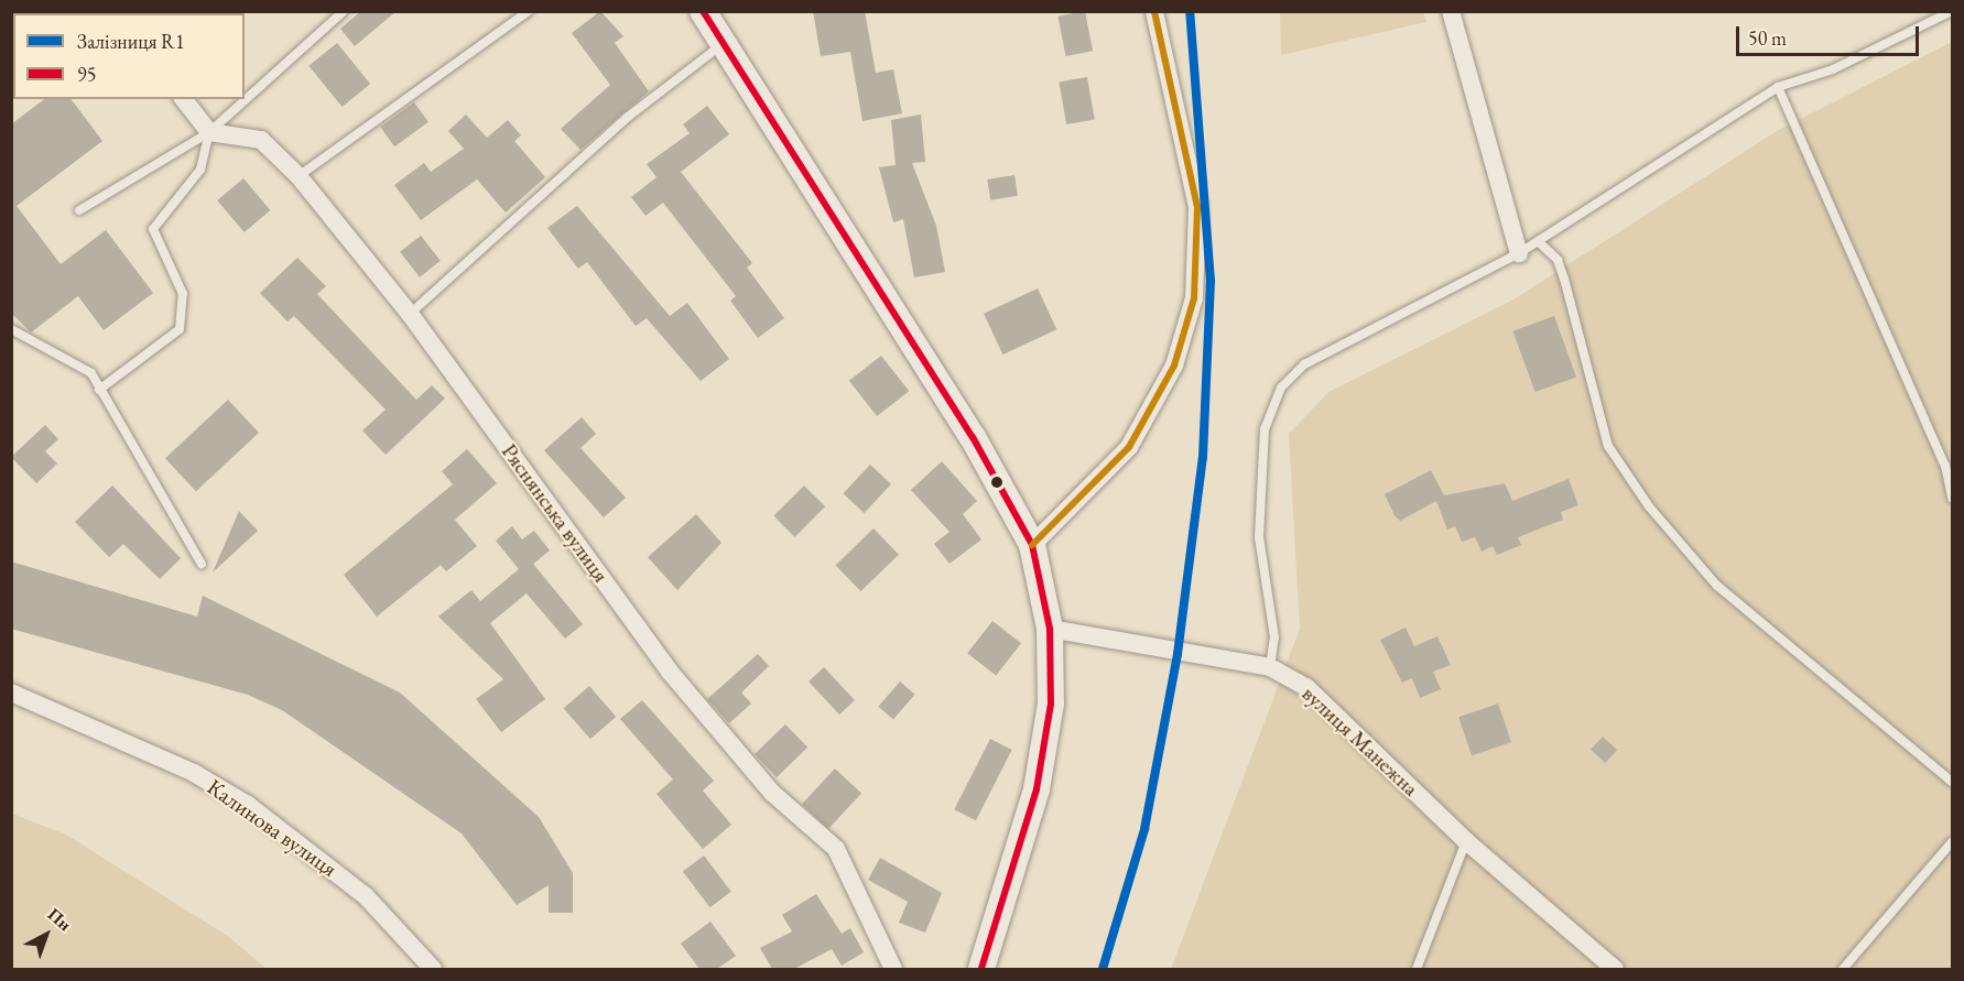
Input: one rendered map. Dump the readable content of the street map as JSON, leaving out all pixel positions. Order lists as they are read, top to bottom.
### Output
{
  "streets": {
    "street": ["Ряснянська вулиця", "вулиця Манежна", "Калинова вулиця"]
  },
  "lines": ["rail line R1", "transit line 95"],
  "legend": ["Залізниця R1", "95"],
  "scale_bar": "50 m",
  "north": "top right"
}
